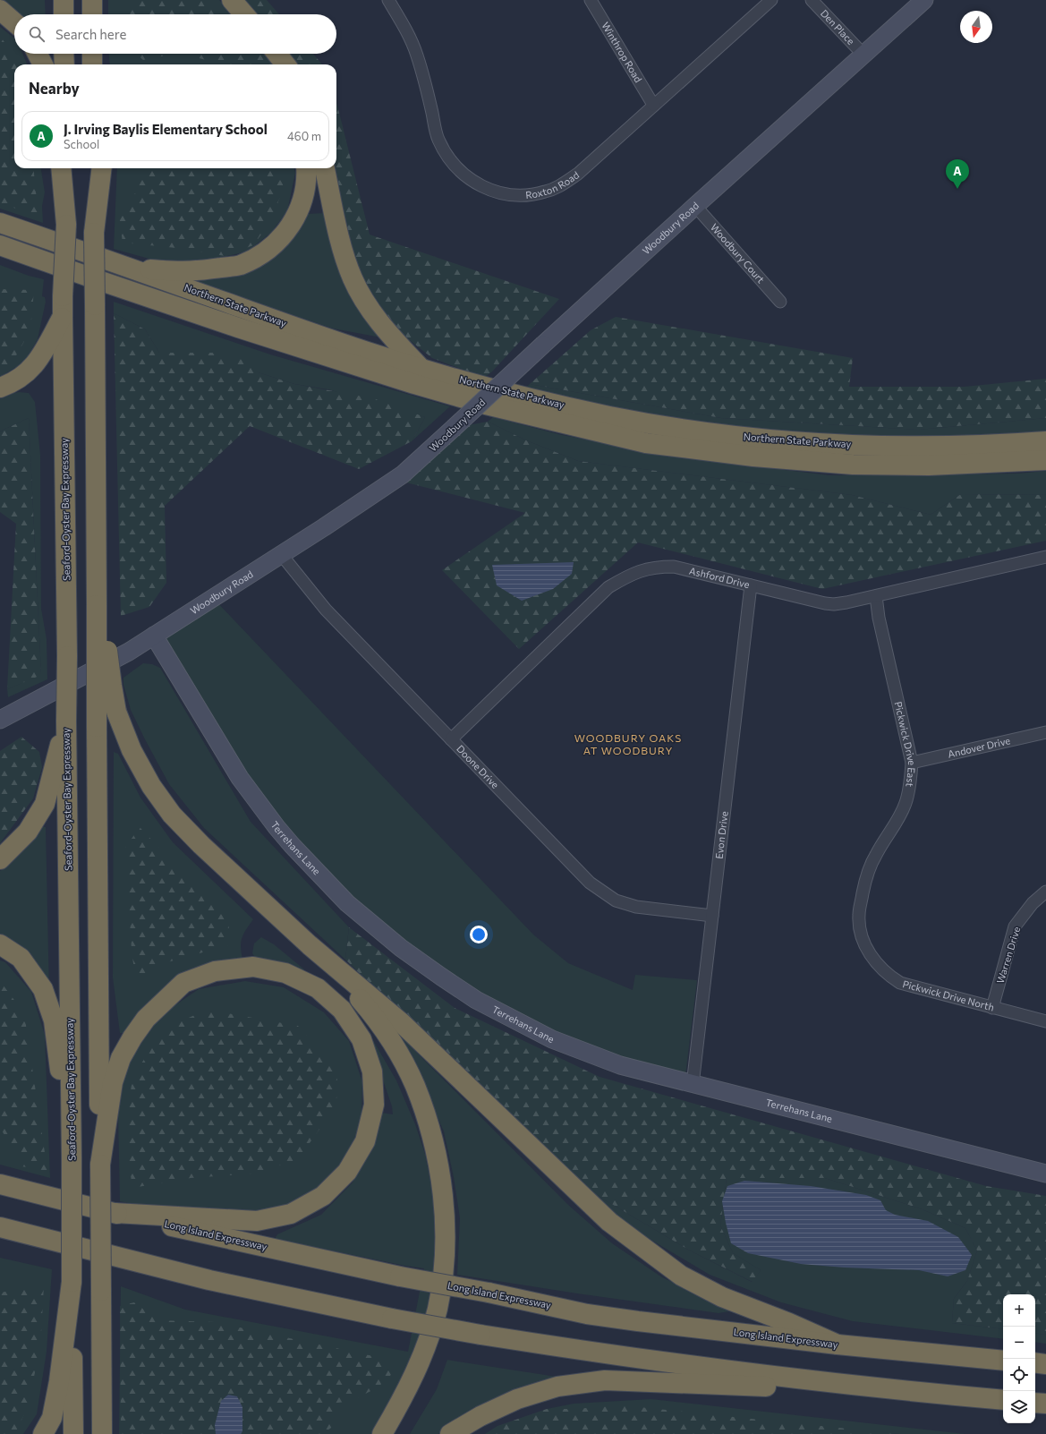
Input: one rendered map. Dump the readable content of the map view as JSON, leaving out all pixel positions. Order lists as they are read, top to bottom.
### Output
{
  "streets": {
    "highway": ["Northern State Parkway", "Seaford-Oyster Bay Expressway", "Long Island Expressway"],
    "main road": ["Woodbury Road", "Terrehans Lane"],
    "street": [
      "Den Place",
      "Winthrop Road",
      "Roxton Road",
      "Woodbury Court",
      "Ashford Drive",
      "Pickwick Drive East",
      "Andover Drive",
      "Doone Drive",
      "Evon Drive",
      "Warren Drive",
      "Pickwick Drive North"
    ]
  },
  "crossings": [
    ["Den Place", "Woodbury Road"],
    ["Winthrop Road", "Roxton Road"],
    ["Woodbury Road", "Woodbury Court"],
    ["Woodbury Road", "Doone Drive"],
    ["Woodbury Road", "Terrehans Lane"],
    ["Ashford Drive", "Pickwick Drive East"],
    ["Ashford Drive", "Doone Drive"],
    ["Ashford Drive", "Evon Drive"],
    ["Pickwick Drive East", "Andover Drive"],
    ["Pickwick Drive East", "Pickwick Drive North"],
    ["Doone Drive", "Evon Drive"],
    ["Evon Drive", "Terrehans Lane"],
    ["Warren Drive", "Pickwick Drive North"]
  ],
  "districts": ["WOODBURY OAKS AT WOODBURY"],
  "north": "bottom",
  "page": {
    "search": "Search here",
    "heading": "Nearby",
    "list": [
      {
        "mark": "A",
        "name": "J. Irving Baylis Elementary School",
        "note": "School",
        "value": "460 m"
      }
    ],
    "pins": "A",
    "map_buttons": ["+", "−"]
  }
}
